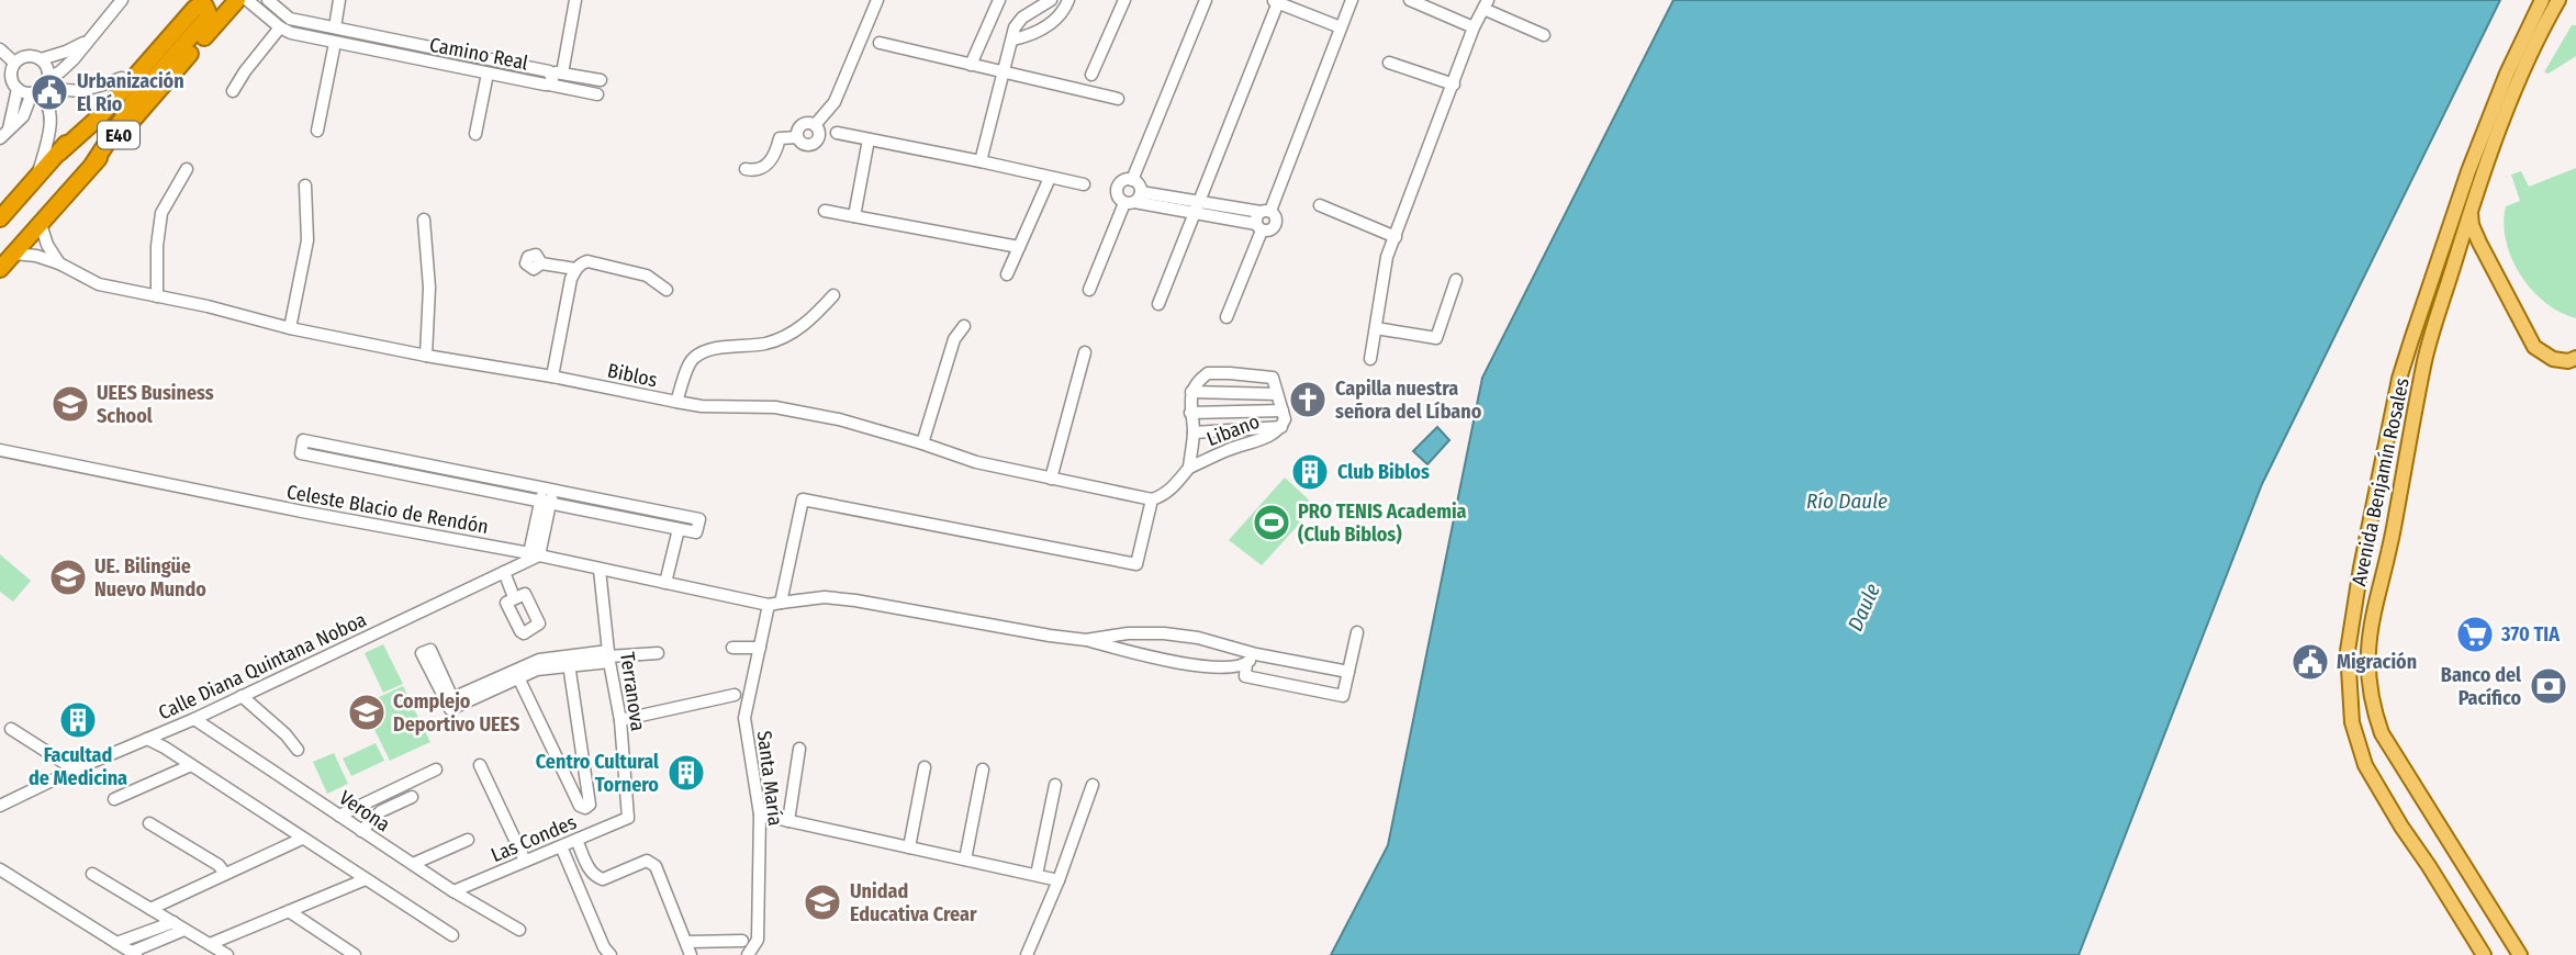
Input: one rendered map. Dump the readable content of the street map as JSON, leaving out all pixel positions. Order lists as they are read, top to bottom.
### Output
{
  "streets": {
    "highway": ["E40"],
    "main road": ["Avenida Benjamín Rosales"],
    "street": [
      "Camino Real",
      "Biblos",
      "Libano",
      "Celeste Blacio de Rendón",
      "Calle Diana Quintana Noboa",
      "Terranova",
      "Santa María",
      "Verona",
      "Las Condes"
    ]
  },
  "crossings": [
    ["E40", "Biblos"],
    ["Biblos", "Santa María"],
    ["Celeste Blacio de Rendón", "Calle Diana Quintana Noboa"],
    ["Celeste Blacio de Rendón", "Terranova"],
    ["Celeste Blacio de Rendón", "Santa María"],
    ["Calle Diana Quintana Noboa", "Verona"],
    ["Terranova", "Las Condes"],
    ["Verona", "Las Condes"]
  ],
  "water": ["Río Daule", "Daule"],
  "places": {
    "public building": ["Urbanización El Río", "Migración"],
    "church": ["Capilla nuestra señora del Líbano"],
    "school or university": [
      "UEES Business School",
      "UE. Bilingüe Nuevo Mundo",
      "Complejo Deportivo UEES",
      "Unidad Educativa Crear"
    ],
    "building": ["Club Biblos", "Facultad de Medicina", "Centro Cultural Tornero"],
    "sports": ["PRO TENIS Academia (Club Biblos)"],
    "supermarket": ["370 TIA"],
    "bank": ["Banco del Pacífico"]
  }
}
